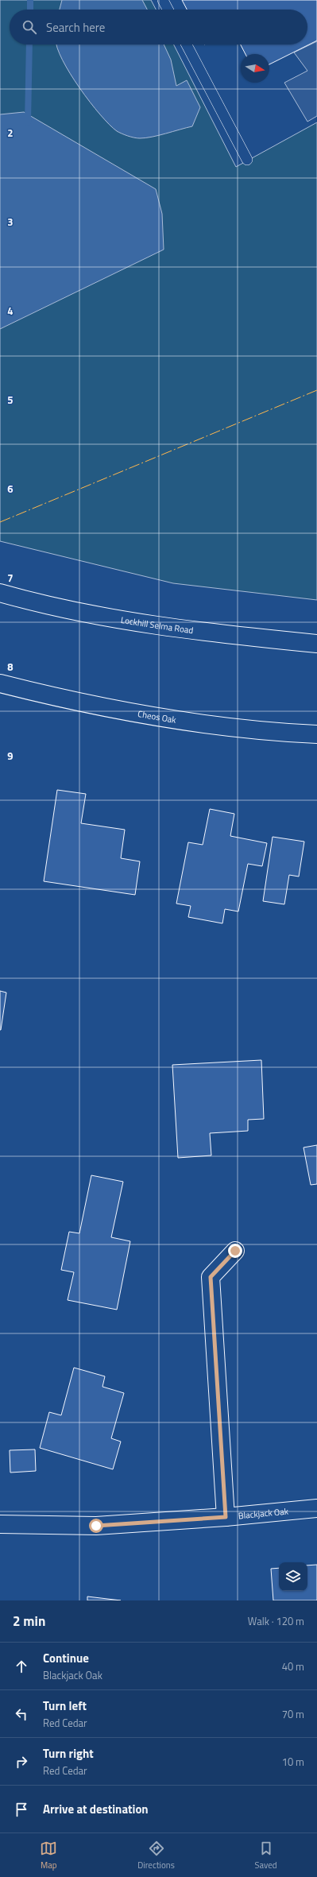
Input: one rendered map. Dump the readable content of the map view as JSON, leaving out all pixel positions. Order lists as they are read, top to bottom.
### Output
{
  "streets": {
    "street": ["Lockhill Selma Road", "Cheos Oak", "Blackjack Oak"]
  },
  "north": "right",
  "page": {
    "search": "Search here",
    "heading": ["2 min", "Walk · 120 m"],
    "list": [
      ["Continue", "Blackjack Oak", "40 m"],
      ["Turn left", "Red Cedar", "70 m"],
      ["Turn right", "Red Cedar", "10 m"],
      "Arrive at destination"
    ],
    "nav": ["Map", "Directions", "Saved"]
  },
  "grid": {
    "rows": [
      "2",
      "3",
      "4",
      "5",
      "6",
      "7",
      "8",
      "9"
    ]
  }
}
